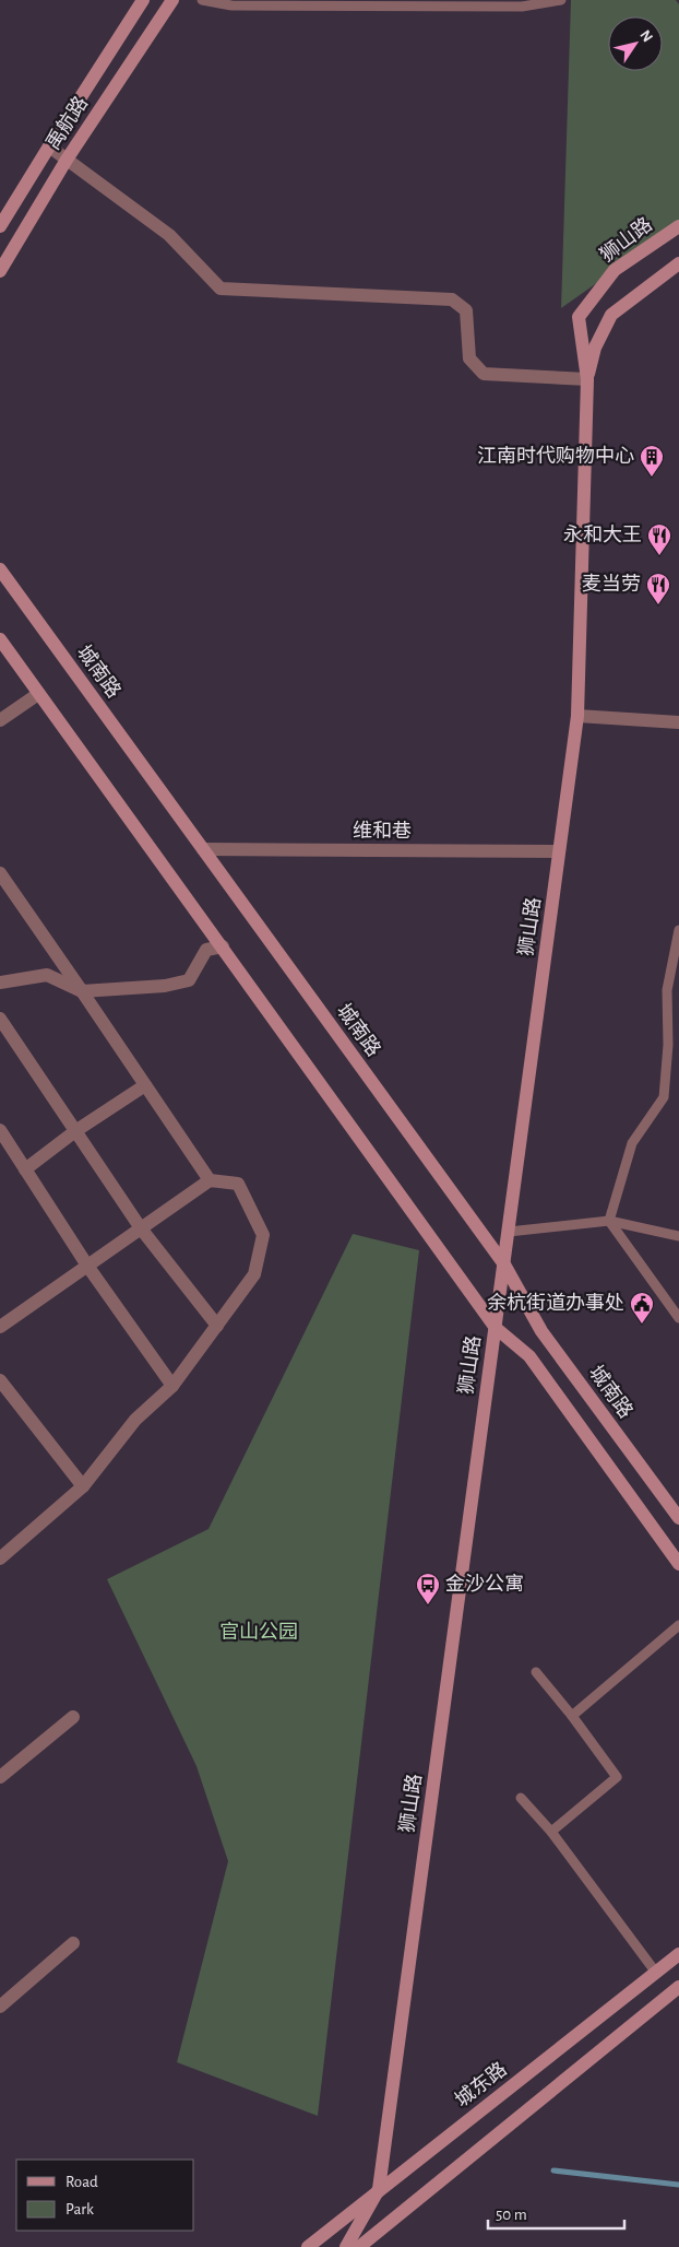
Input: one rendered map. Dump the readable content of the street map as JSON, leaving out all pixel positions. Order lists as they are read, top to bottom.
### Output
{
  "streets": {
    "main road": [
      "禹航路",
      "狮山路",
      "城南路",
      "城东路"
    ],
    "street": ["维和巷"]
  },
  "crossings": [
    ["狮山路", "城南路"],
    ["狮山路", "维和巷"],
    ["狮山路", "城东路"],
    ["城南路", "维和巷"]
  ],
  "parks": ["官山公园"],
  "places": {
    "building": ["江南时代购物中心"],
    "restaurant": ["永和大王", "麦当劳"],
    "public building": ["余杭街道办事处"],
    "bus stop": ["金沙公寓"]
  },
  "legend": ["Road", "Park"],
  "scale_bar": "50 m",
  "north": "top right"
}
